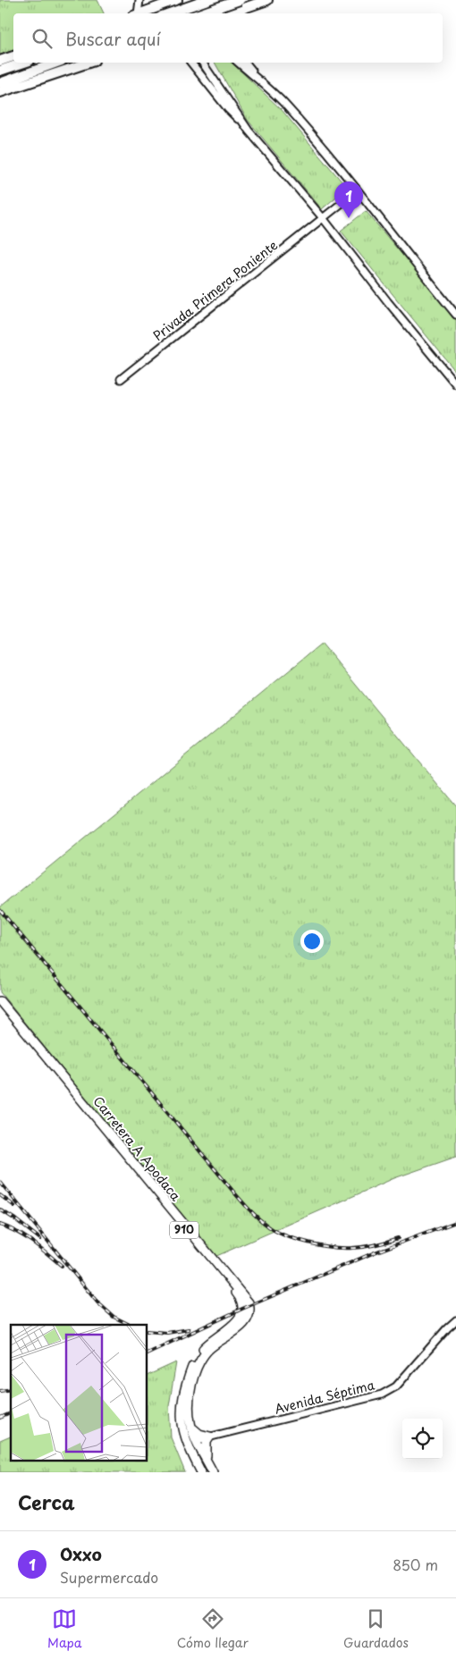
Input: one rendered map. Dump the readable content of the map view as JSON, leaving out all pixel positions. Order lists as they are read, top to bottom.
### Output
{
  "streets": {
    "main road": ["Carretera A Apodaca", "910"],
    "street": ["Privada Primera Poniente", "Avenida Séptima"]
  },
  "crossings": [
    ["Carretera A Apodaca", "Avenida Séptima"]
  ],
  "page": {
    "search": "Buscar aquí",
    "pins": "1",
    "heading": "Cerca",
    "list": [
      {
        "mark": "1",
        "name": "Oxxo",
        "note": "Supermercado",
        "value": "850 m"
      }
    ],
    "nav": ["Mapa", "Cómo llegar", "Guardados"]
  }
}
